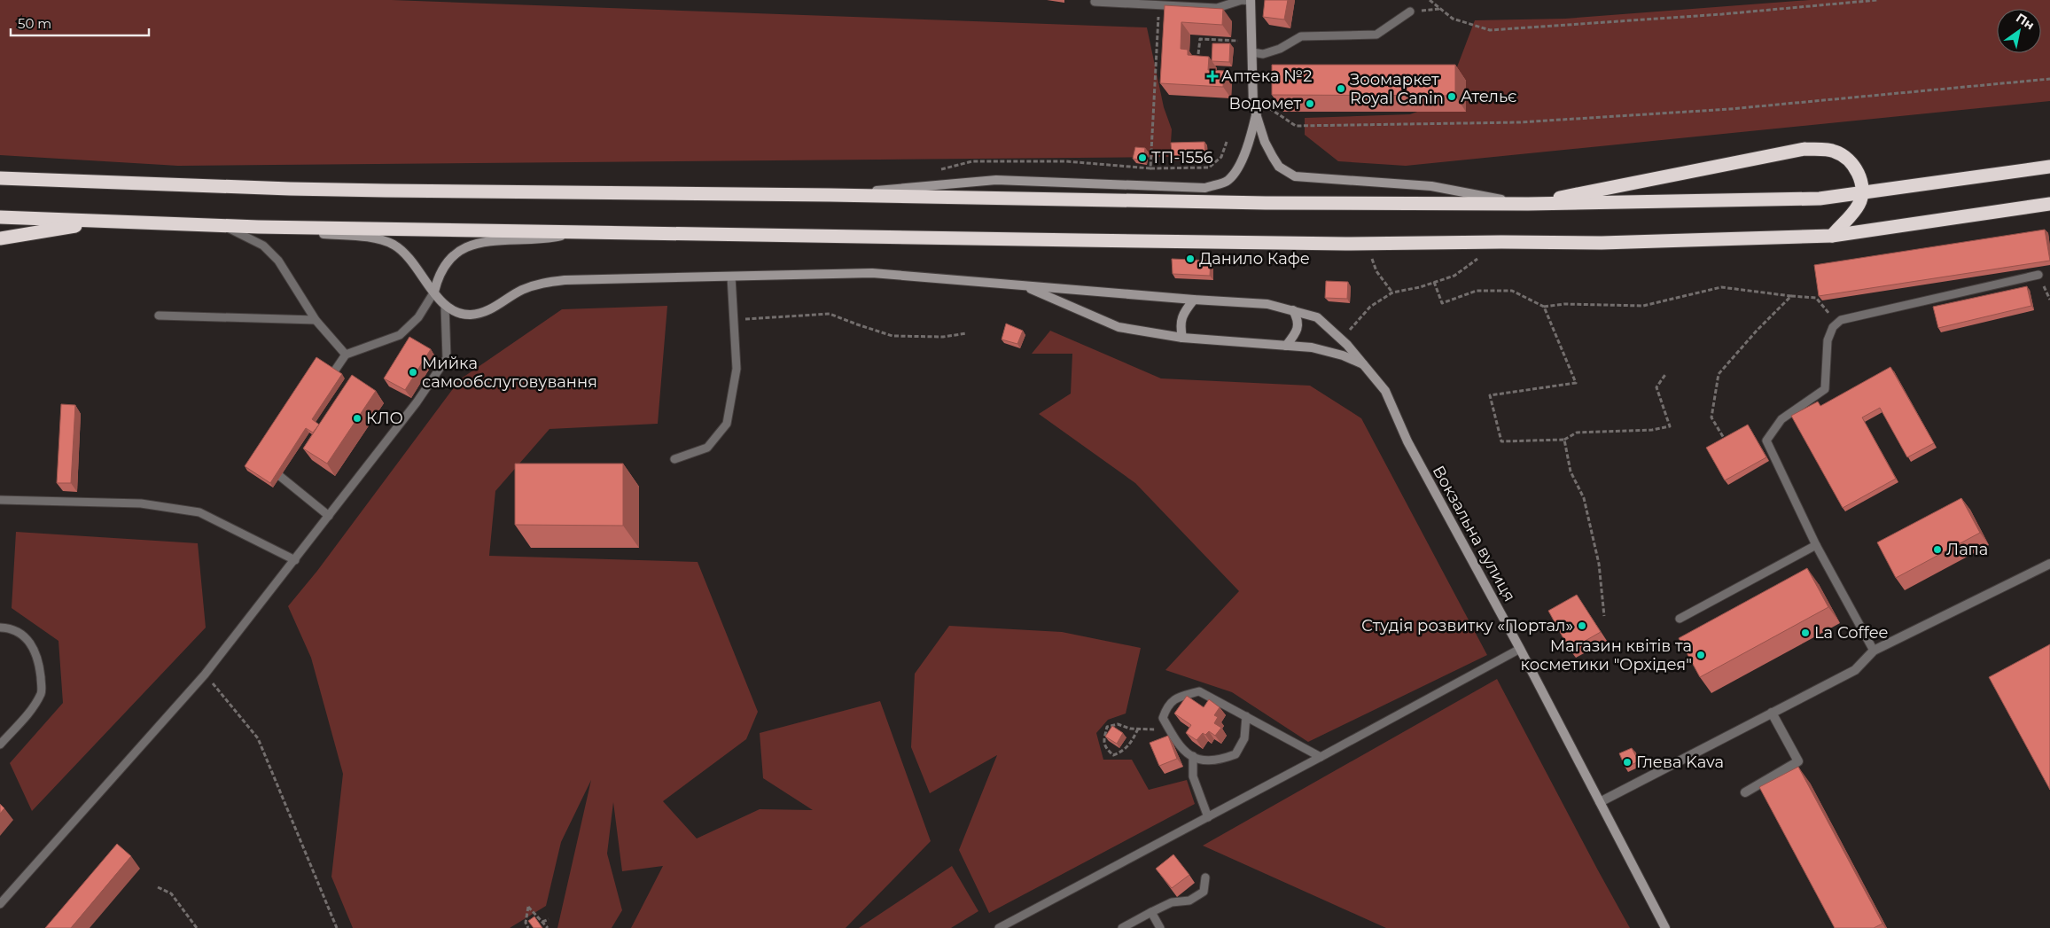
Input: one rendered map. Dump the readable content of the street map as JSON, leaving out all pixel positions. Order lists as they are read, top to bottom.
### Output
{
  "streets": {
    "street": ["Вокзальна вулиця"]
  },
  "places": {
    "health": ["Аптека №2"],
    "other": [
      "Зоомаркет Royal Canin",
      "Ательє",
      "Водомет",
      "ТП-1556",
      "Данило Кафе",
      "Мийка самообслуговування",
      "КЛО",
      "Лапа",
      "Студія розвитку «Портал»",
      "La Coffee",
      "Магазин квітів та косметики \"Орхідея\"",
      "Глева Kava"
    ]
  },
  "scale_bar": "50 m",
  "north": "top right"
}
